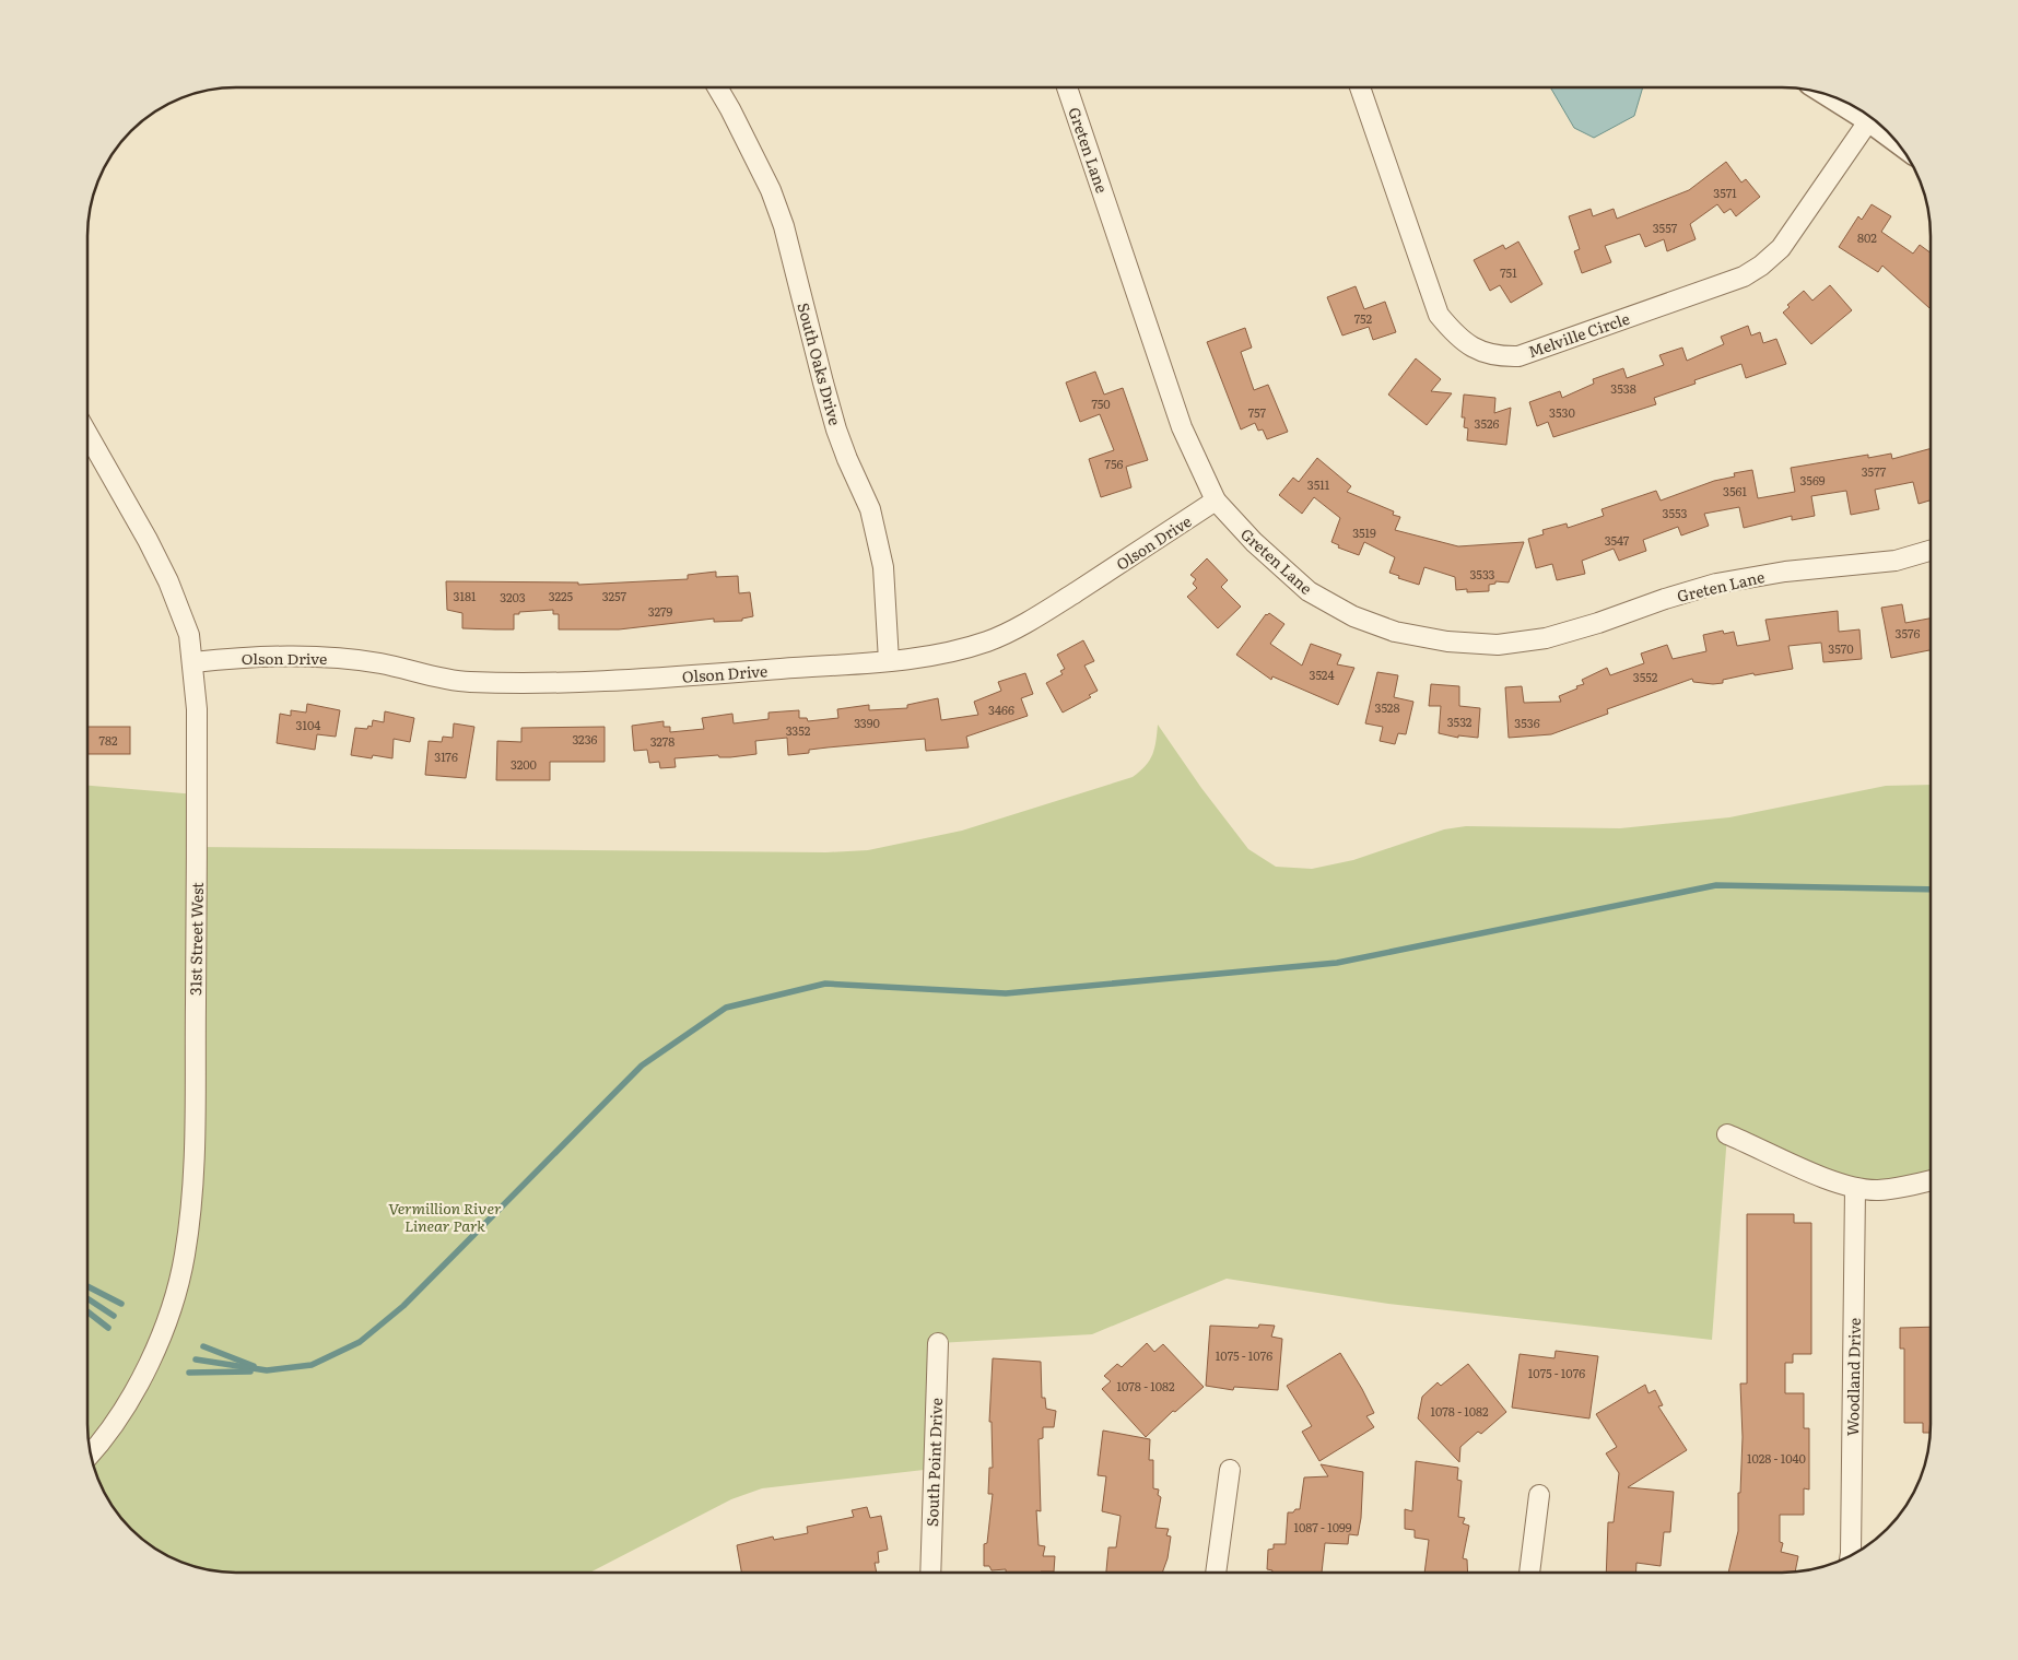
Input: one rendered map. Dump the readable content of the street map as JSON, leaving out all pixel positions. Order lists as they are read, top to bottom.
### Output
{
  "streets": {
    "street": [
      "Greten Lane",
      "Melville Circle",
      "South Oaks Drive",
      "Olson Drive",
      "31st Street West",
      "Woodland Drive",
      "South Point Drive"
    ]
  },
  "crossings": [
    ["Greten Lane", "Olson Drive"],
    ["South Oaks Drive", "Olson Drive"],
    ["Olson Drive", "31st Street West"]
  ],
  "parks": ["Vermillion River Linear Park"],
  "house_numbers": [
    "3571",
    "3557",
    "802",
    "751",
    "752",
    "3538",
    "750",
    "757",
    "3530",
    "3526",
    "756",
    "3577",
    "3569",
    "3511",
    "3561",
    "3553",
    "3519",
    "3547",
    "3533",
    "3181",
    "3225",
    "3257",
    "3203",
    "3279",
    "3576",
    "3570",
    "3524",
    "3552",
    "3528",
    "3466",
    "3532",
    "3390",
    "3536",
    "3104",
    "3352",
    "3236",
    "782",
    "3278",
    "3176",
    "3200",
    "1075 - 1076",
    "1075 - 1076",
    "1078 - 1082",
    "1078 - 1082",
    "1028 - 1040",
    "1087 - 1099"
  ]
}
